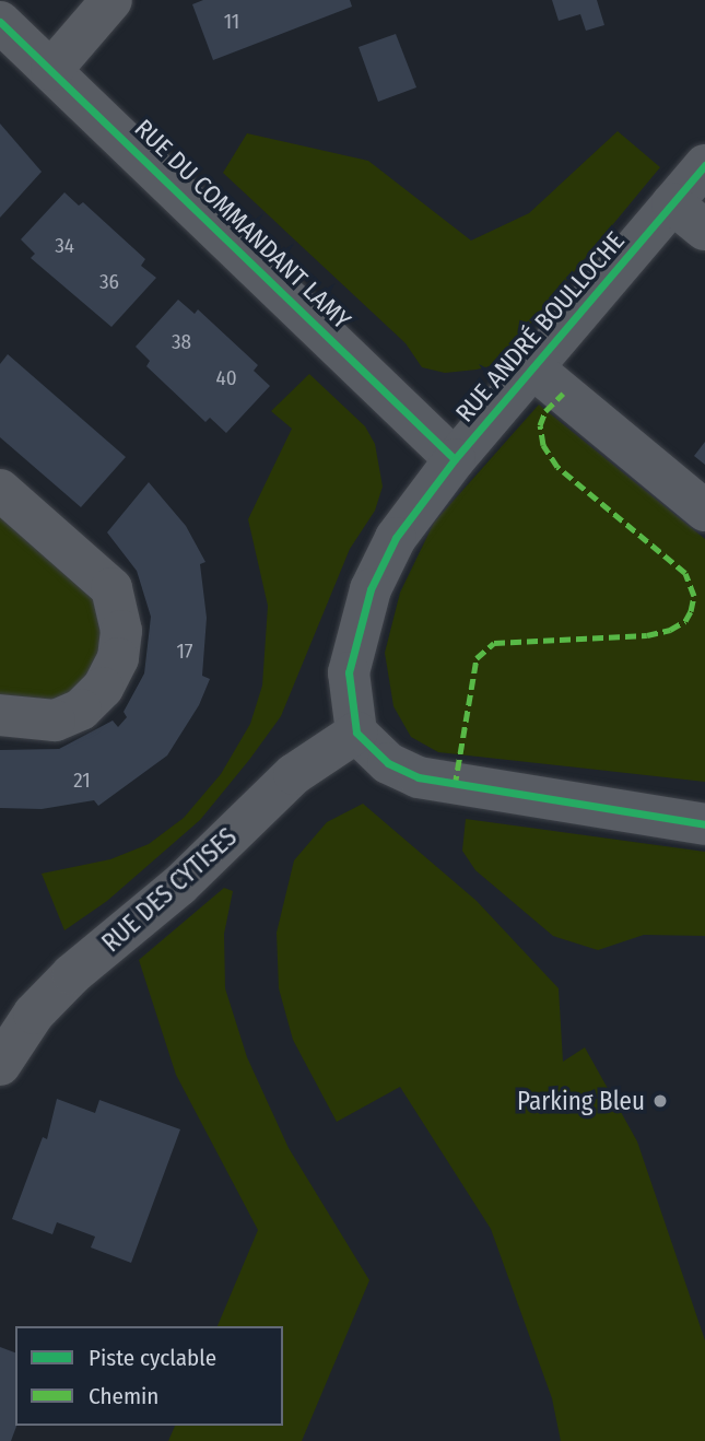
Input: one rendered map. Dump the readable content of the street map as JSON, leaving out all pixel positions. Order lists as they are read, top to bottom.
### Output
{
  "streets": {
    "street": ["RUE DU COMMANDANT LAMY", "RUE ANDRÉ BOULLOCHE", "RUE DES CYTISES"]
  },
  "crossings": [
    ["RUE DU COMMANDANT LAMY", "RUE ANDRÉ BOULLOCHE"],
    ["RUE ANDRÉ BOULLOCHE", "RUE DES CYTISES"]
  ],
  "places": ["Parking Bleu"],
  "house_numbers": [
    "11",
    "34",
    "36",
    "38",
    "40",
    "17",
    "21"
  ],
  "legend": ["Piste cyclable", "Chemin"]
}
